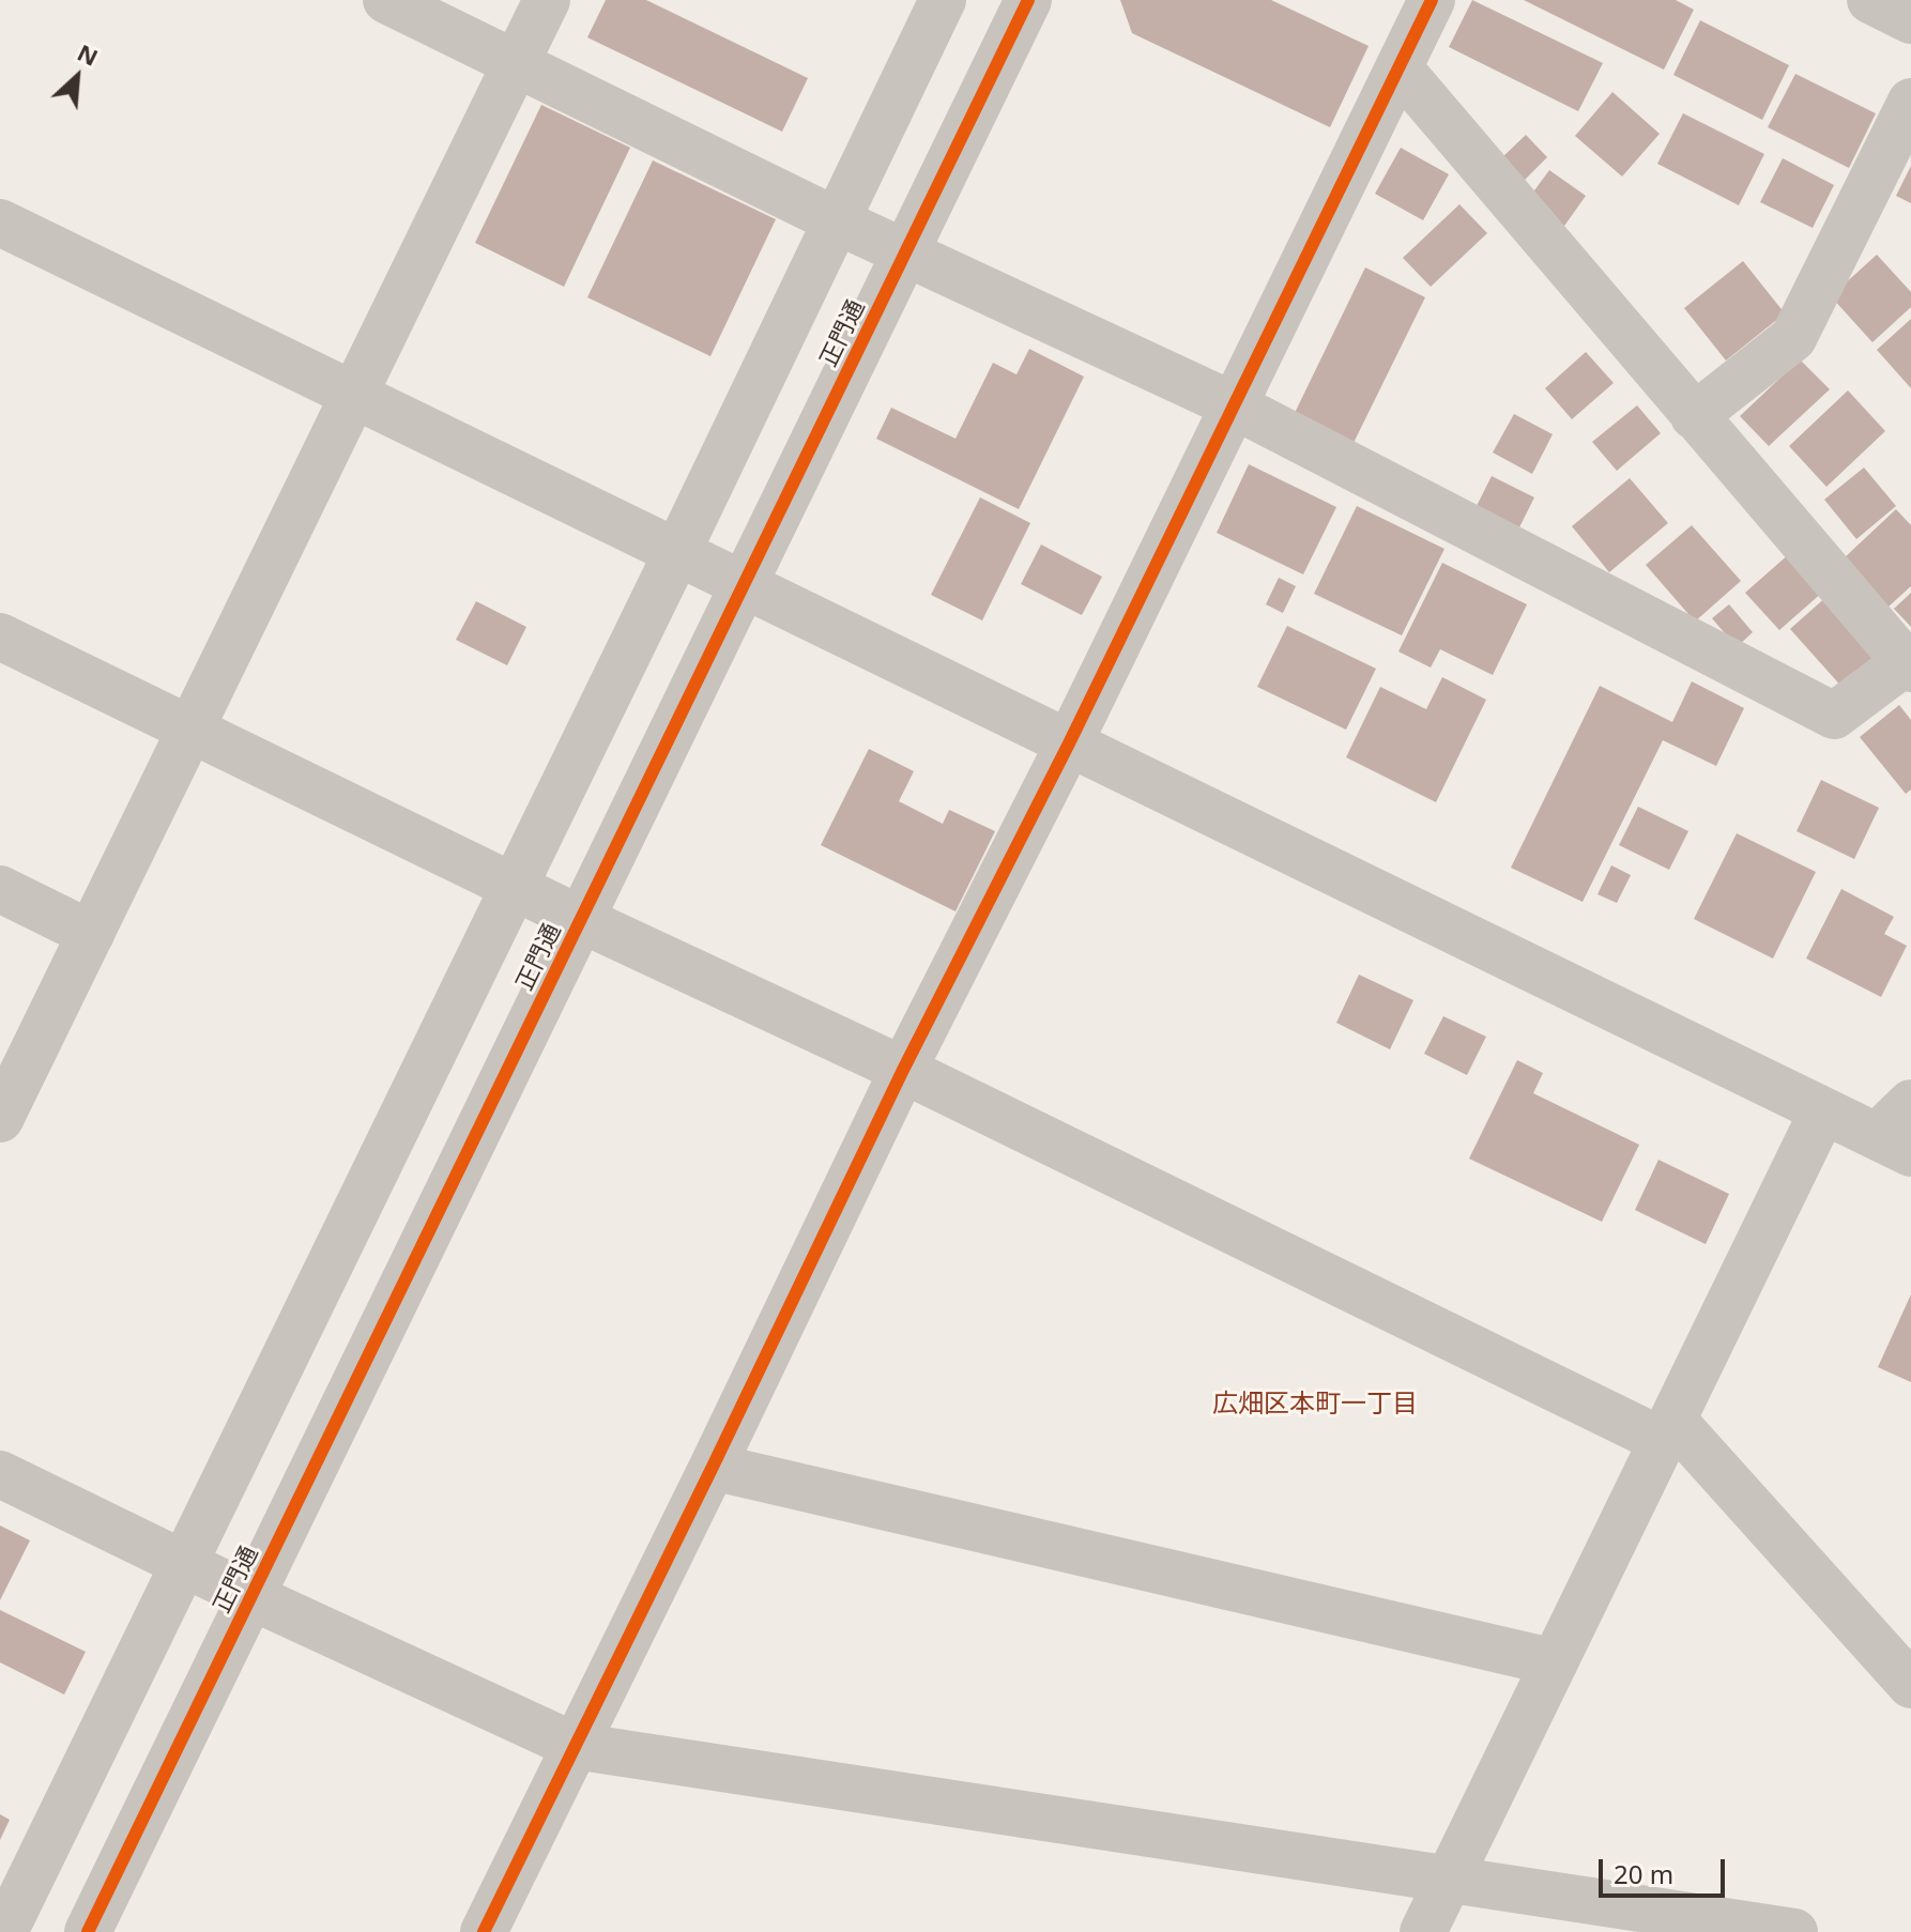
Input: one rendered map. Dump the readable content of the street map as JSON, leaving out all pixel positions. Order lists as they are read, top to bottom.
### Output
{
  "streets": {
    "street": ["正門通"]
  },
  "districts": ["広畑区本町一丁目"],
  "scale_bar": "20 m",
  "north": "top right"
}
